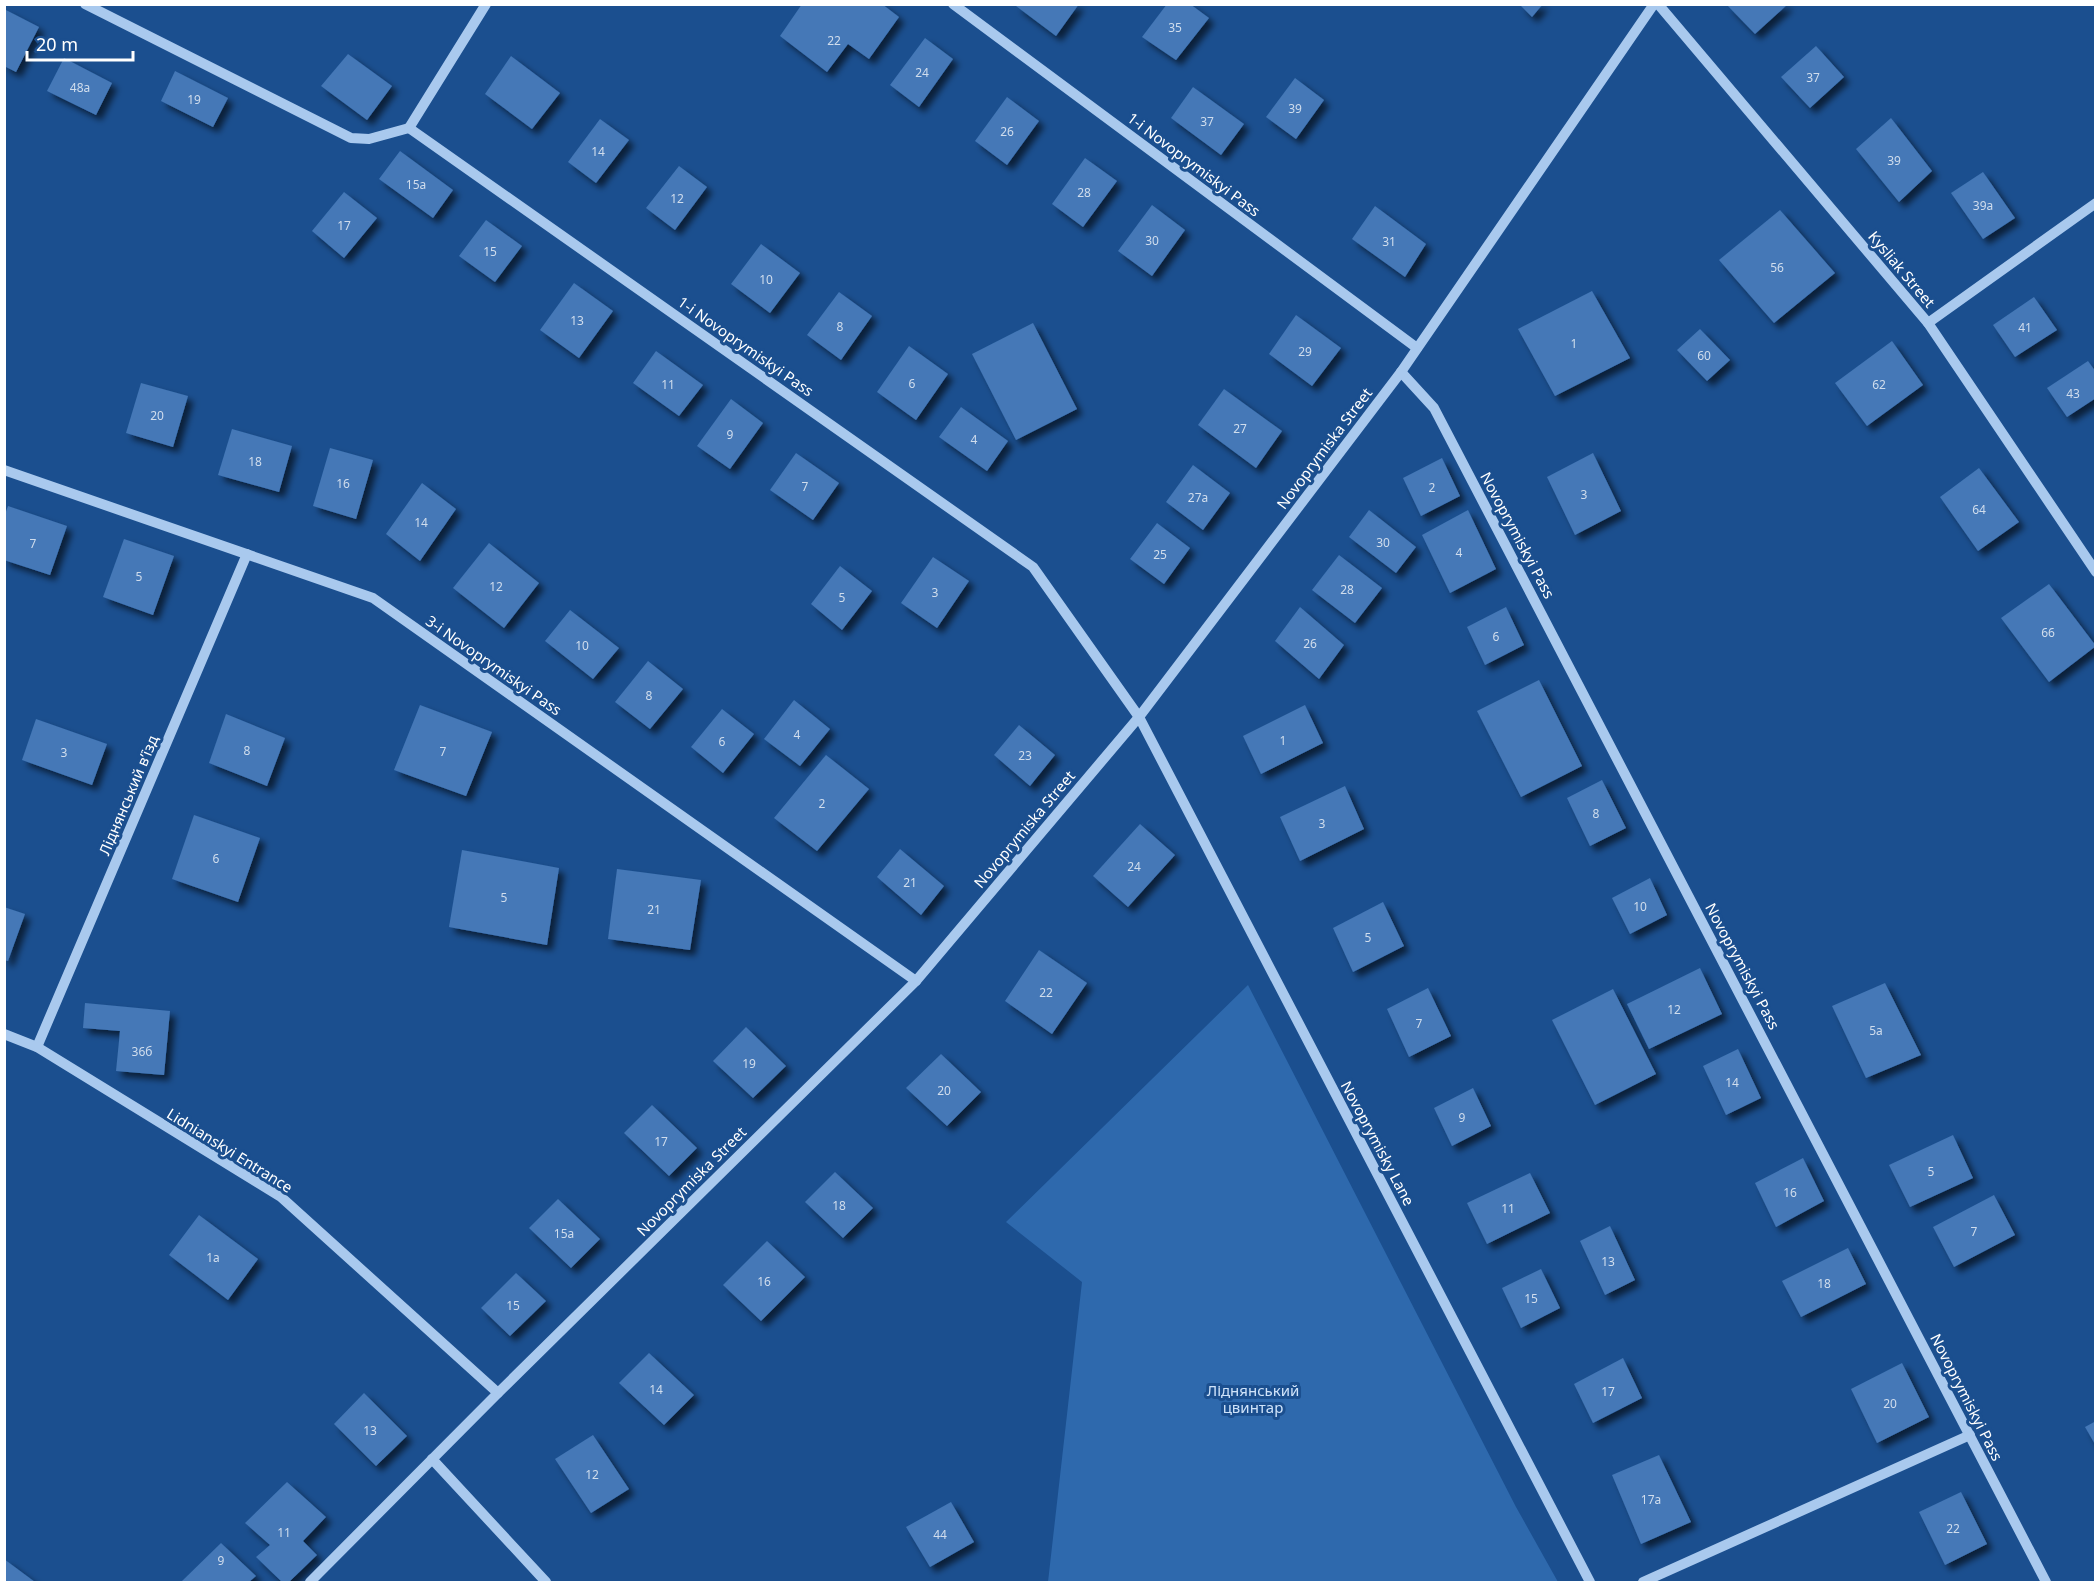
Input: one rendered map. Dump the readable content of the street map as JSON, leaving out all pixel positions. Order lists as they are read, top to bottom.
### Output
{
  "streets": {
    "street": [
      "1-i Novoprymiskyi Pass",
      "Kysliak Street",
      "Novoprymiska Street",
      "Novoprymiskyi Pass",
      "3-i Novoprymiskyi Pass",
      "Ліднянський в’їзд",
      "Novoprymisky Lane",
      "Lidnianskyi Entrance"
    ]
  },
  "crossings": [
    ["1-i Novoprymiskyi Pass", "Novoprymiska Street"],
    ["1-i Novoprymiskyi Pass", "Novoprymisky Lane"],
    ["Kysliak Street", "Novoprymiska Street"],
    ["Novoprymiska Street", "Novoprymiskyi Pass"],
    ["Novoprymiska Street", "3-i Novoprymiskyi Pass"],
    ["Novoprymiska Street", "Novoprymisky Lane"],
    ["Novoprymiska Street", "Lidnianskyi Entrance"],
    ["3-i Novoprymiskyi Pass", "Ліднянський в’їзд"],
    ["Ліднянський в’їзд", "Lidnianskyi Entrance"]
  ],
  "parks": ["Ліднянський цвинтар"],
  "house_numbers": [
    "35",
    "22",
    "24",
    "37",
    "48а",
    "19",
    "39",
    "37",
    "26",
    "14",
    "39",
    "15а",
    "28",
    "12",
    "39а",
    "17",
    "30",
    "31",
    "15",
    "56",
    "10",
    "13",
    "8",
    "41",
    "1",
    "29",
    "60",
    "6",
    "11",
    "62",
    "43",
    "20",
    "27",
    "9",
    "4",
    "18",
    "16",
    "7",
    "2",
    "3",
    "27а",
    "64",
    "14",
    "30",
    "7",
    "4",
    "25",
    "5",
    "12",
    "28",
    "3",
    "5",
    "66",
    "6",
    "26",
    "10",
    "8",
    "4",
    "1",
    "6",
    "8",
    "7",
    "3",
    "23",
    "2",
    "8",
    "3",
    "6",
    "24",
    "21",
    "5",
    "10",
    "21",
    "5",
    "22",
    "12",
    "7",
    "5а",
    "36б",
    "19",
    "14",
    "20",
    "9",
    "17",
    "5",
    "16",
    "18",
    "11",
    "7",
    "15а",
    "1а",
    "13",
    "16",
    "18",
    "15",
    "15",
    "14",
    "17",
    "20",
    "13",
    "12",
    "17а",
    "22",
    "11",
    "44",
    "9"
  ],
  "scale_bar": "20 m"
}
